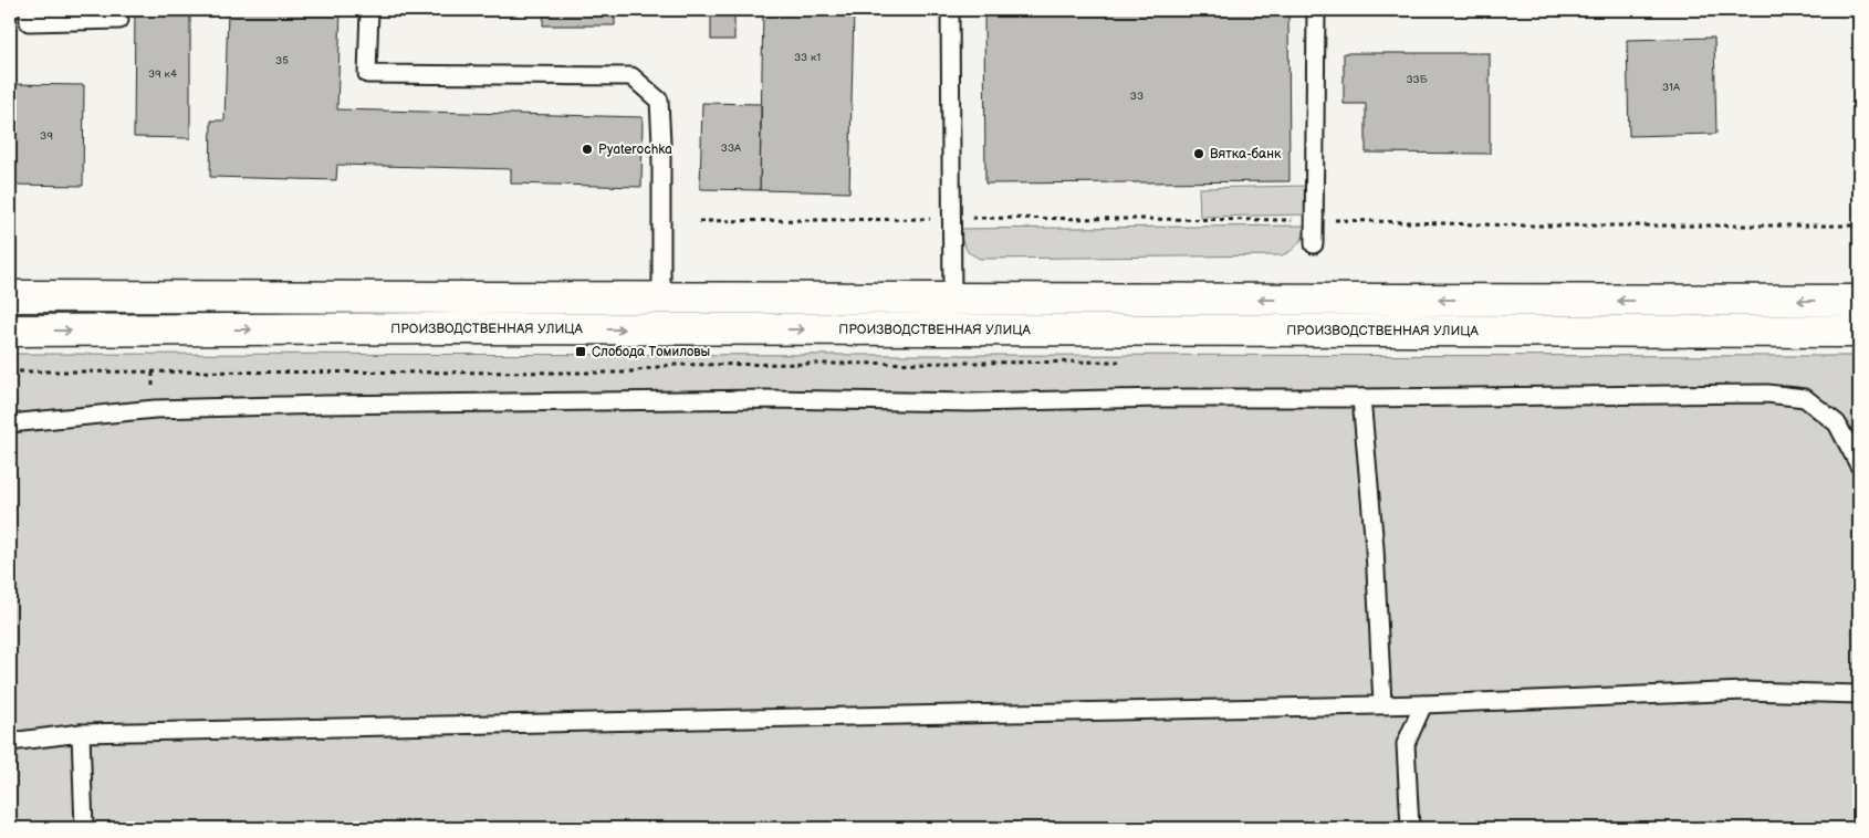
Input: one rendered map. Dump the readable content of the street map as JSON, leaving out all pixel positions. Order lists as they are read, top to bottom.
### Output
{
  "streets": {
    "highway": ["ПРОИЗВОДСТВЕННАЯ УЛИЦА"]
  },
  "places": {
    "other": ["Pyaterochka", "Вятка-банк"],
    "transit": ["Слобода Томиловы"]
  },
  "house_numbers": [
    "33 к1",
    "35",
    "39 к4",
    "33Б",
    "31А",
    "33",
    "39",
    "33А"
  ]
}
